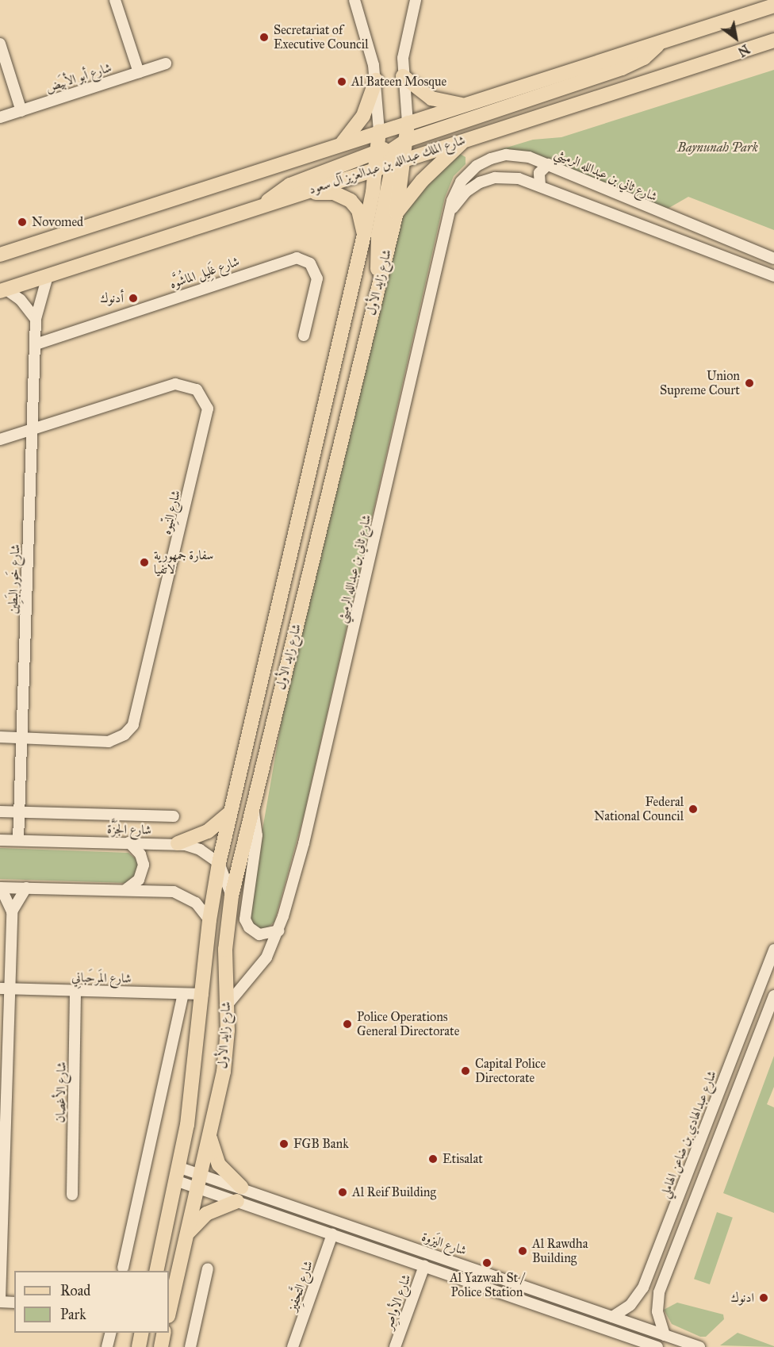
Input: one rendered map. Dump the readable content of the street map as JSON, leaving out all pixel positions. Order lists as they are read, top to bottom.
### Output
{
  "streets": {
    "main road": ["شارع الملك عبدالله بن عبدالعزيز آل سعود", "شارع زايد الأول"],
    "street": [
      "شارع أبو الأبيَض",
      "شارع ثاني بن عبدالله الرميثي",
      "شارع غَلِيل الماشُوَّه",
      "شارع النِّيوه",
      "شارع خَور البَطِين",
      "شارع الجَزَّة",
      "شارع المَرحَبانِي",
      "شارع الأغصان",
      "شارع عبدالهادي بن ضاعن الهاملي",
      "شارع اليَزوة",
      "شارع التَّحفِيز",
      "شارع الأواصِر"
    ]
  },
  "crossings": [
    ["شارع الملك عبدالله بن عبدالعزيز آل سعود", "شارع زايد الأول"],
    ["شارع الملك عبدالله بن عبدالعزيز آل سعود", "شارع خَور البَطِين"],
    ["شارع ثاني بن عبدالله الرميثي", "شارع زايد الأول"],
    ["شارع غَلِيل الماشُوَّه", "شارع خَور البَطِين"],
    ["شارع زايد الأول", "شارع الجَزَّة"],
    ["شارع زايد الأول", "شارع المَرحَبانِي"],
    ["شارع زايد الأول", "شارع اليَزوة"],
    ["شارع النِّيوه", "شارع خَور البَطِين"],
    ["شارع خَور البَطِين", "شارع الجَزَّة"],
    ["شارع المَرحَبانِي", "شارع الأغصان"],
    ["شارع عبدالهادي بن ضاعن الهاملي", "شارع اليَزوة"],
    ["شارع اليَزوة", "شارع التَّحفِيز"],
    ["شارع اليَزوة", "شارع الأواصِر"]
  ],
  "parks": ["Baynunah Park"],
  "places": [
    "Secretariat of Executive Council",
    "Al Bateen Mosque",
    "Novomed",
    "أدنوك",
    "Union Supreme Court",
    "سفارة جمهورية لاتفيا",
    "Federal National Council",
    "Police Operations General Directorate",
    "Capital Police Directorate",
    "FGB Bank",
    "Etisalat",
    "Al Reif Building",
    "Al Rawdha Building",
    "Al Yazwah St / Police Station",
    "ادنوك"
  ],
  "legend": ["Road", "Park"],
  "north": "bottom right"
}
